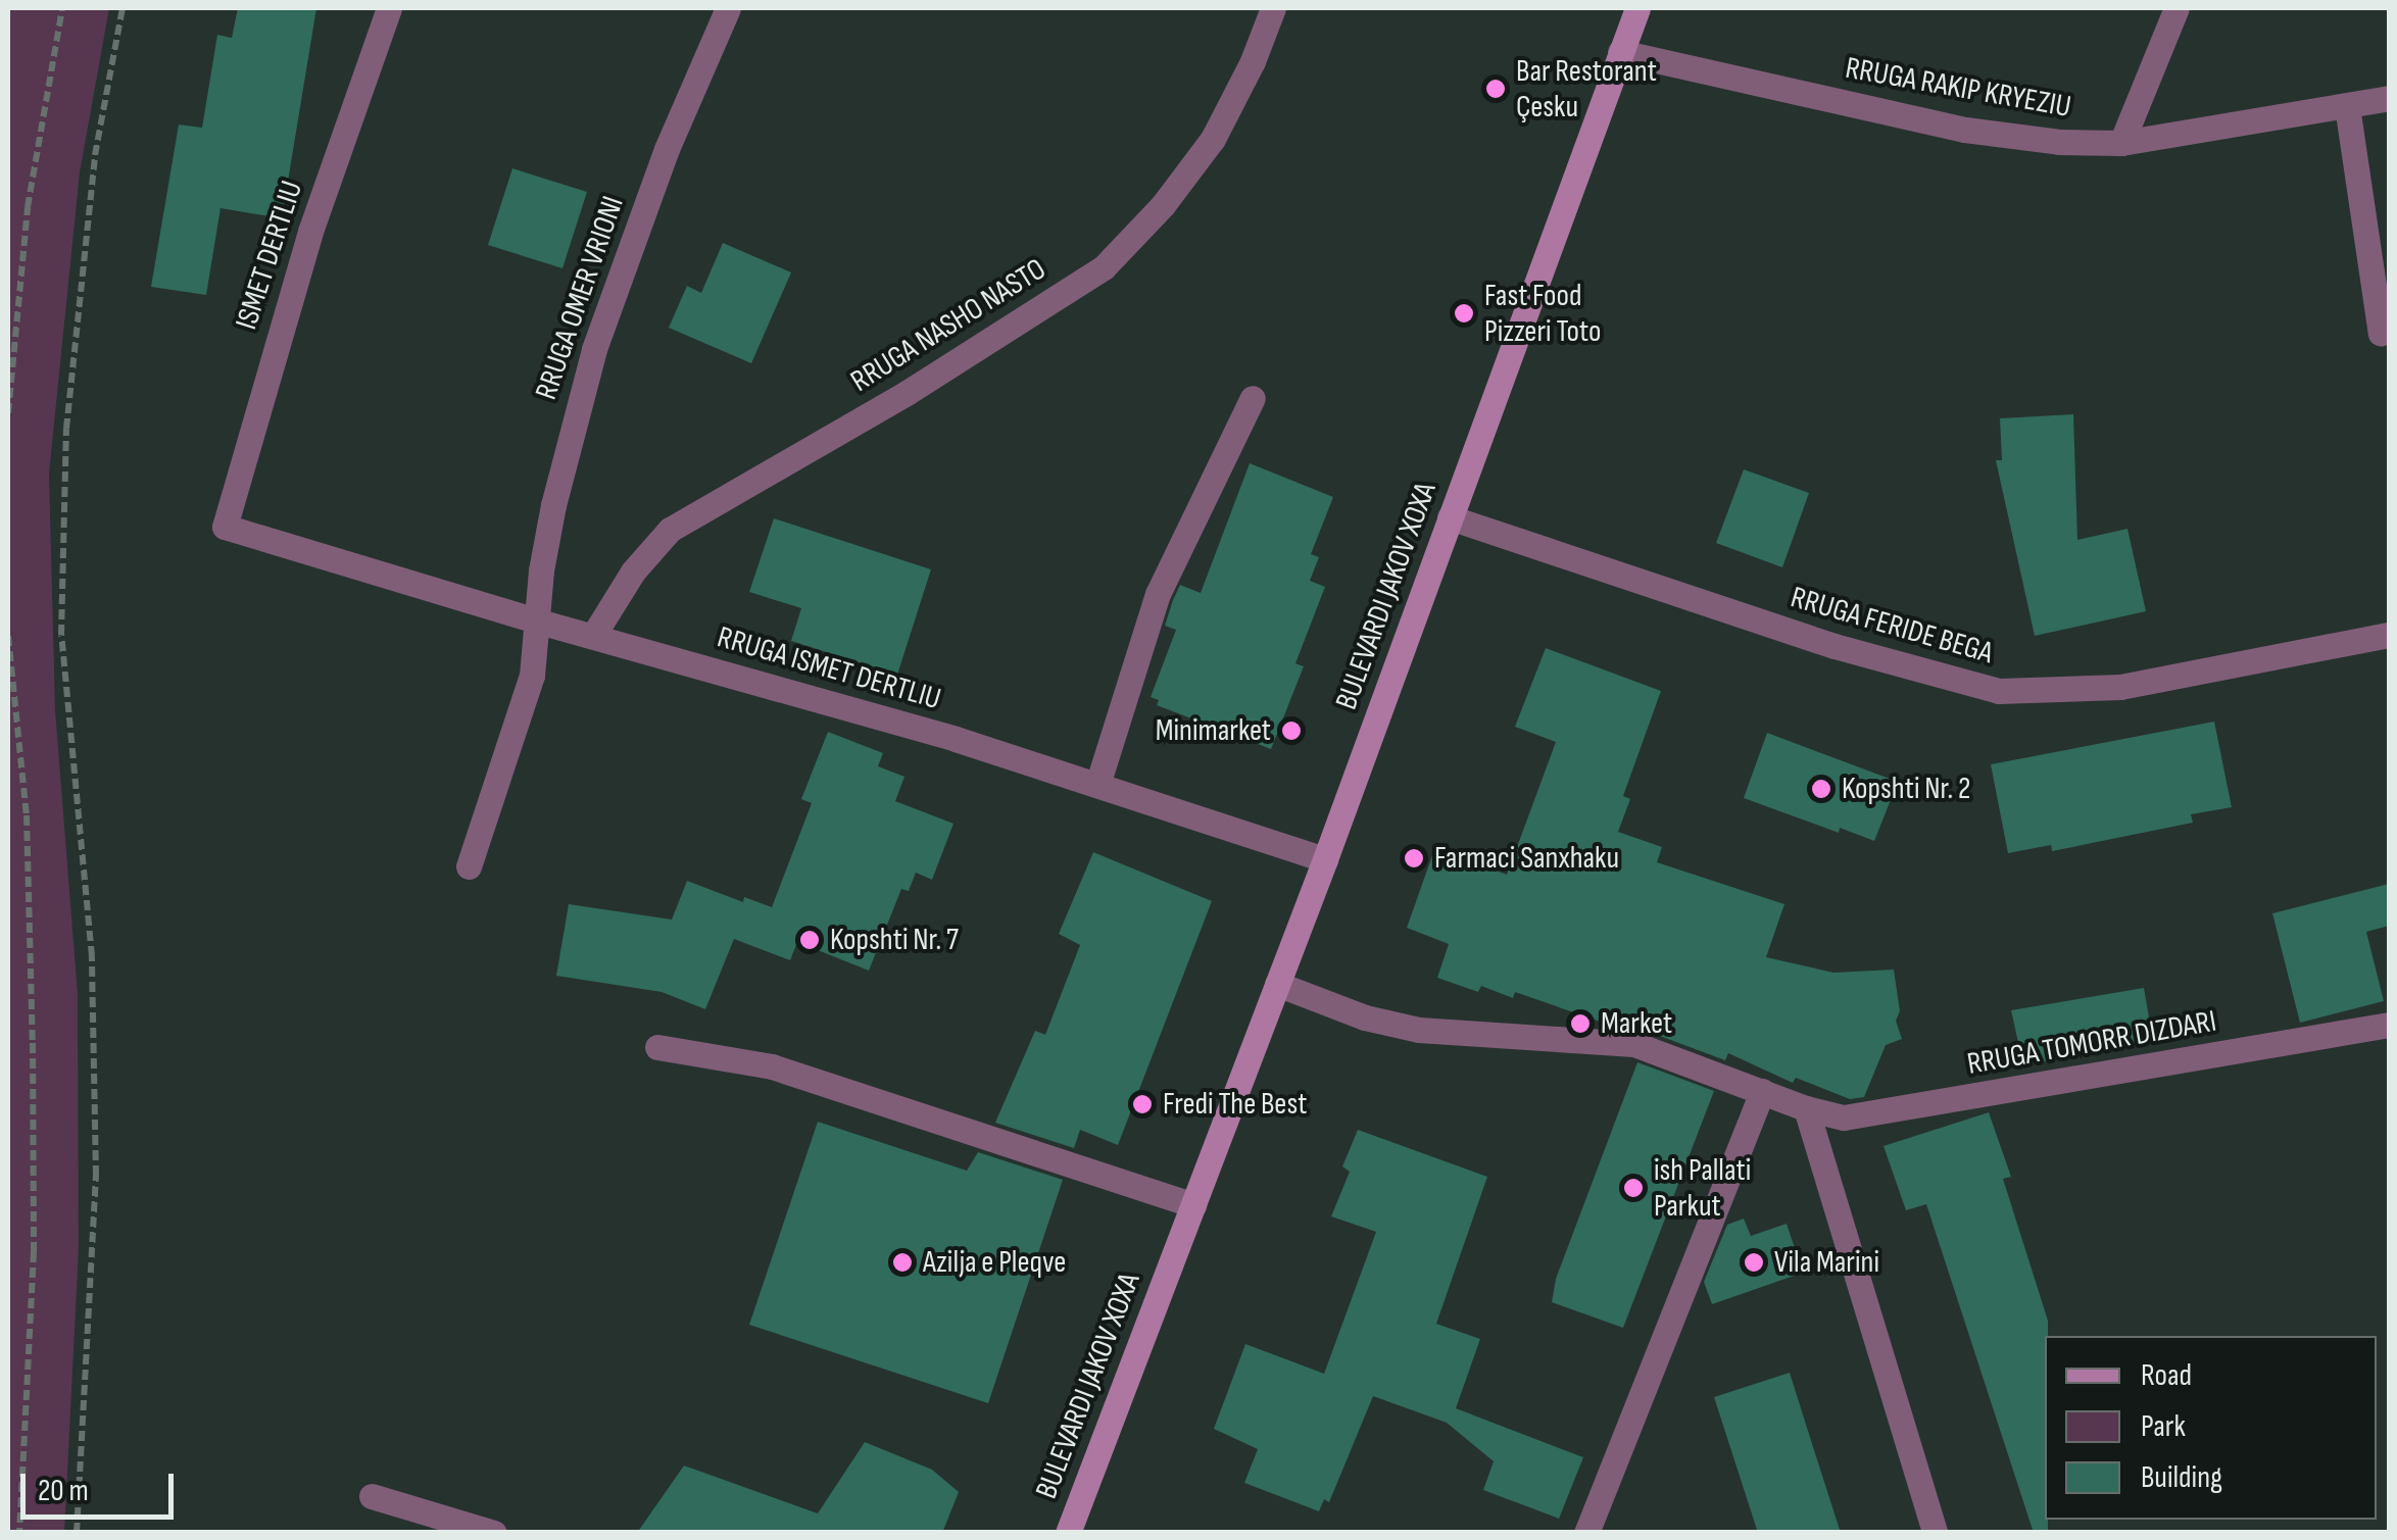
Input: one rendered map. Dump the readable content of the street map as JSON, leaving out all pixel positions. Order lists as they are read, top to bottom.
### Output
{
  "streets": {
    "main road": ["BULEVARDI JAKOV XOXA"],
    "street": [
      "RRUGA RAKIP KRYEZIU",
      "ISMET DERTLIU",
      "RRUGA OMER VRIONI",
      "RRUGA NASHO NASTO",
      "RRUGA FERIDE BEGA",
      "RRUGA ISMET DERTLIU",
      "RRUGA TOMORR DIZDARI"
    ]
  },
  "crossings": [
    ["RRUGA RAKIP KRYEZIU", "BULEVARDI JAKOV XOXA"],
    ["ISMET DERTLIU", "RRUGA ISMET DERTLIU"],
    ["RRUGA OMER VRIONI", "RRUGA ISMET DERTLIU"],
    ["RRUGA NASHO NASTO", "RRUGA ISMET DERTLIU"],
    ["BULEVARDI JAKOV XOXA", "RRUGA FERIDE BEGA"],
    ["BULEVARDI JAKOV XOXA", "RRUGA ISMET DERTLIU"],
    ["BULEVARDI JAKOV XOXA", "RRUGA TOMORR DIZDARI"]
  ],
  "places": [
    "Bar Restorant Çesku",
    "Fast Food Pizzeri Toto",
    "Minimarket",
    "Kopshti Nr. 2",
    "Farmaci Sanxhaku",
    "Kopshti Nr. 7",
    "Market",
    "Fredi The Best",
    "ish Pallati Parkut",
    "Azilja e Pleqve",
    "Vila Marini"
  ],
  "legend": ["Road", "Park", "Building"],
  "scale_bar": "20 m"
}
